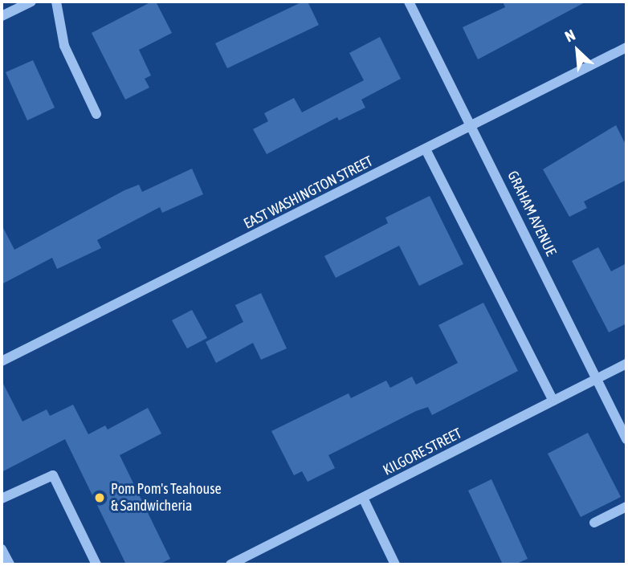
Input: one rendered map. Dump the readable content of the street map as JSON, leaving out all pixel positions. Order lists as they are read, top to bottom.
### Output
{
  "streets": {
    "street": ["EAST WASHINGTON STREET", "GRAHAM AVENUE", "KILGORE STREET"]
  },
  "crossings": [
    ["EAST WASHINGTON STREET", "GRAHAM AVENUE"],
    ["GRAHAM AVENUE", "KILGORE STREET"]
  ],
  "places": ["Pom Pom's Teahouse & Sandwicheria"],
  "north": "top left"
}
